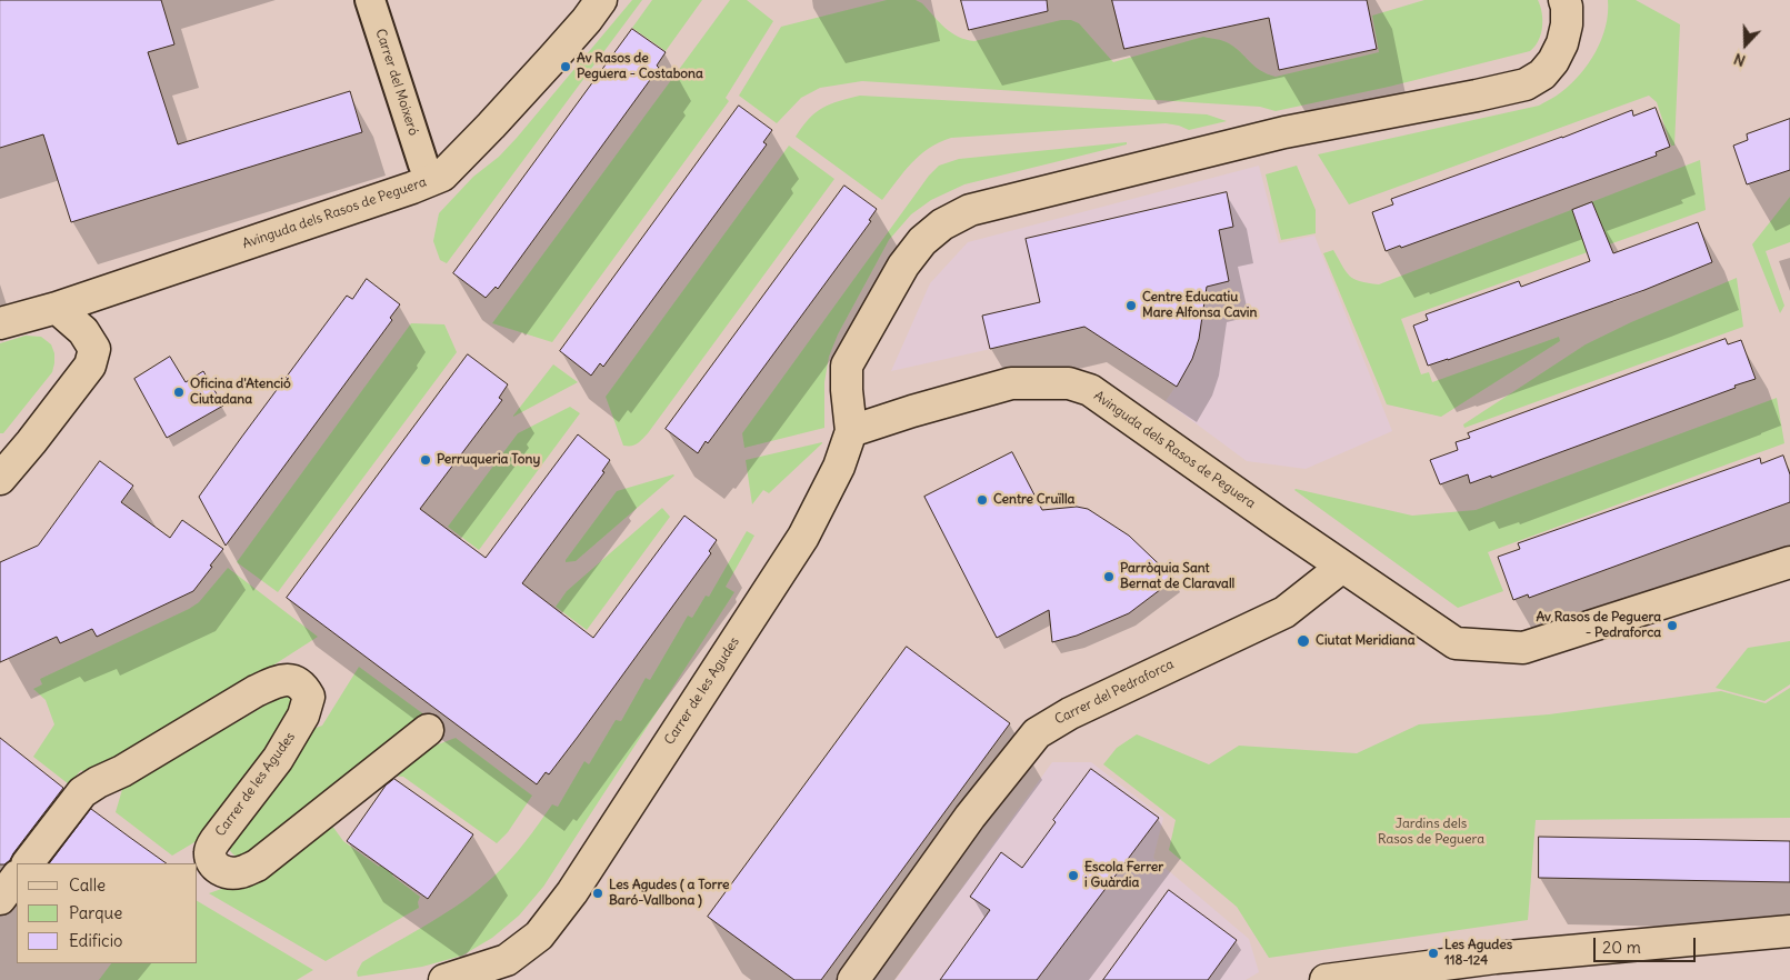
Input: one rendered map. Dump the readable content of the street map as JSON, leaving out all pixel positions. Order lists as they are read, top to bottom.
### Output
{
  "streets": {
    "street": [
      "Carrer del Moixeró",
      "Avinguda dels Rasos de Peguera",
      "Carrer de les Agudes",
      "Carrer del Pedraforca"
    ]
  },
  "crossings": [
    ["Avinguda dels Rasos de Peguera", "Carrer de les Agudes"],
    ["Avinguda dels Rasos de Peguera", "Carrer del Pedraforca"]
  ],
  "parks": ["Jardins dels Rasos de Peguera"],
  "places": [
    "Av Rasos de Peguera - Costabona",
    "Centre Educatiu Mare Alfonsa Cavin",
    "Oficina d'Atenció Ciutadana",
    "Perruqueria Tony",
    "Centre Cruïlla",
    "Parròquia Sant Bernat de Claravall",
    "Av Rasos de Peguera - Pedraforca",
    "Ciutat Meridiana",
    "Escola Ferrer i Guàrdia",
    "Les Agudes ( a Torre Baró-Vallbona )",
    "Les Agudes 118-124"
  ],
  "legend": ["Calle", "Parque", "Edificio"],
  "scale_bar": "20 m",
  "north": "bottom"
}
